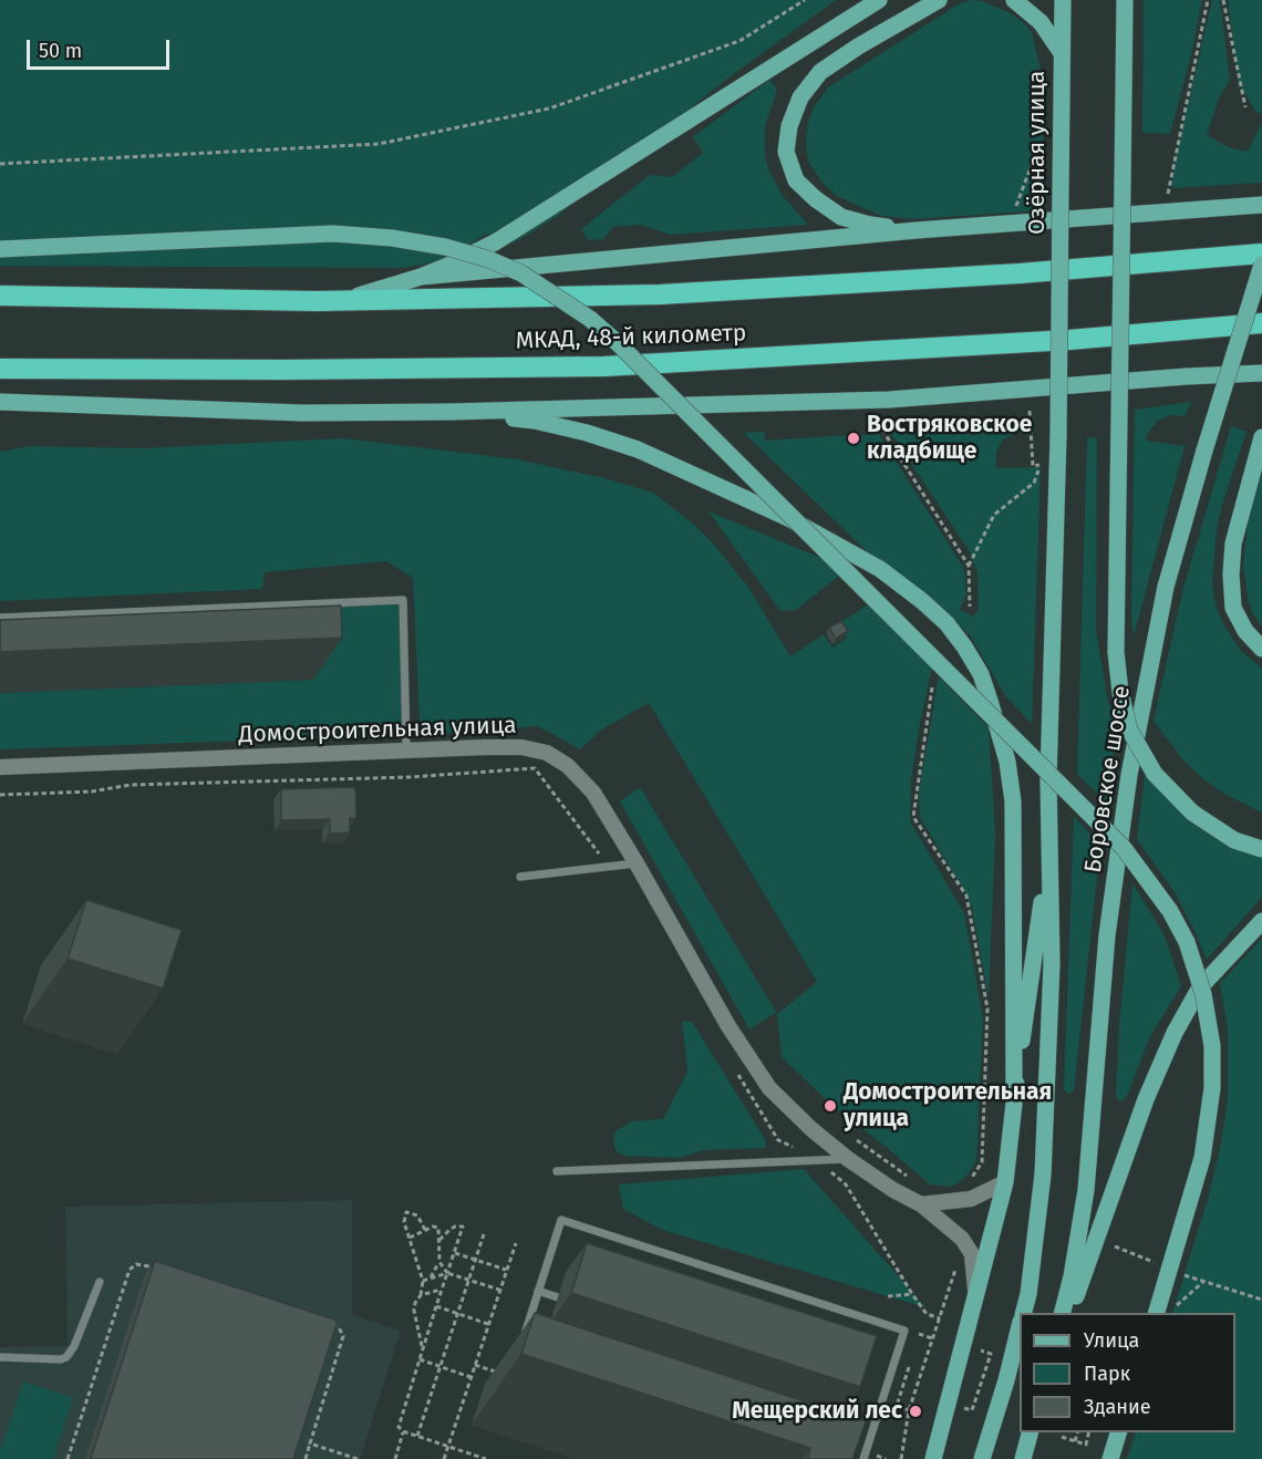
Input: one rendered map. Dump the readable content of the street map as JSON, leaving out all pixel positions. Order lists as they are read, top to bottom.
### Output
{
  "streets": {
    "highway": ["МКАД, 48-й километр"],
    "main road": ["Озёрная улица", "Боровское шоссе"],
    "street": ["Домостроительная улица"]
  },
  "crossings": [
    ["Озёрная улица", "Боровское шоссе"]
  ],
  "places": ["Востряковское кладбище", "Домостроительная улица", "Мещерский лес"],
  "legend": ["Улица", "Парк", "Здание"],
  "scale_bar": "50 m"
}
